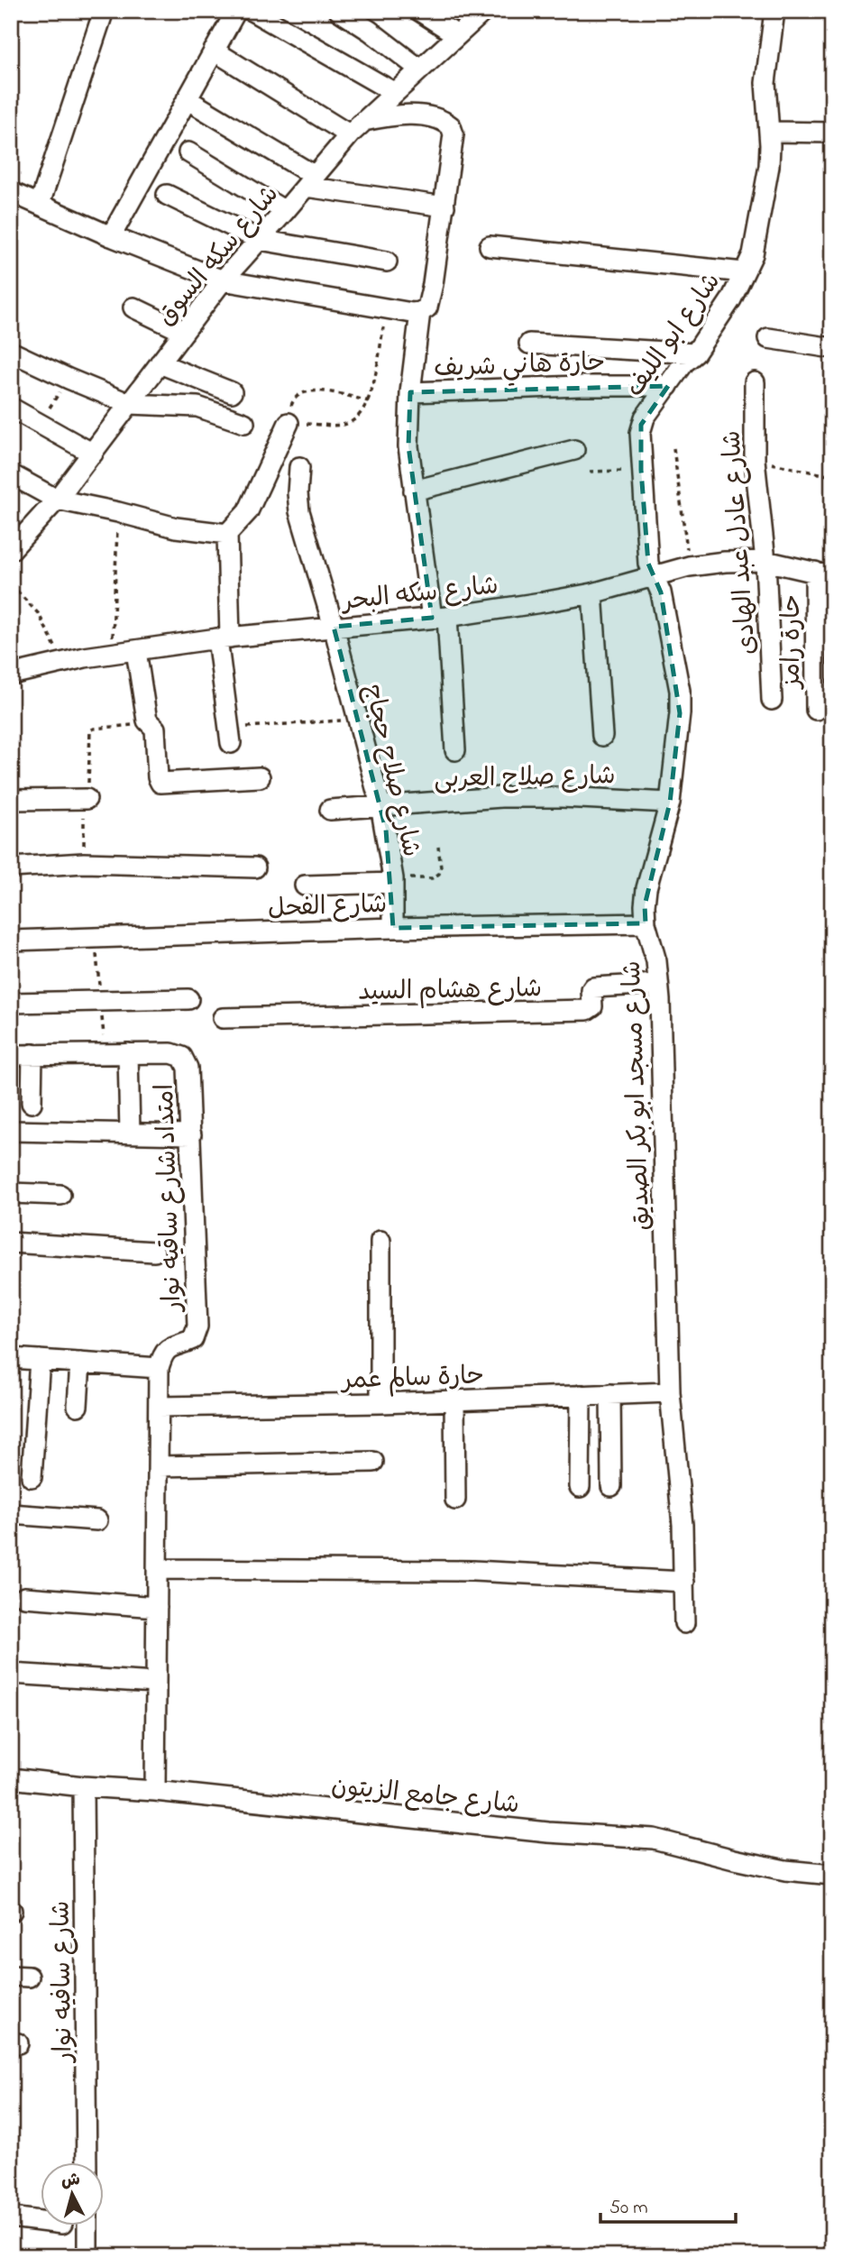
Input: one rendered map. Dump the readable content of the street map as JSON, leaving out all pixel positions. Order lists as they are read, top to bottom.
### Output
{
  "streets": {
    "street": [
      "شارع سكه السوق",
      "شارع ابو الليف",
      "حارة هاني شريف",
      "شارع عادل عبد الهادى",
      "شارع سكه البحر",
      "حارة رامز",
      "شارع صلاح حجاج",
      "شارع صلاح العربى",
      "شارع الفحل",
      "شارع هشام السيد",
      "شارع مسجد ابو بكر الصديق",
      "امتداد شارع ساقيه نوار",
      "حارة سالم عمر",
      "شارع جامع الزيتون",
      "شارع سافيه نوار"
    ]
  },
  "crossings": [
    ["شارع ابو الليف", "حارة هاني شريف"],
    ["شارع ابو الليف", "شارع سكه البحر"],
    ["شارع ابو الليف", "شارع مسجد ابو بكر الصديق"],
    ["شارع عادل عبد الهادى", "شارع سكه البحر"],
    ["شارع سكه البحر", "حارة رامز"],
    ["شارع سكه البحر", "شارع صلاح حجاج"],
    ["شارع سكه البحر", "شارع مسجد ابو بكر الصديق"],
    ["شارع صلاح حجاج", "شارع صلاح العربى"],
    ["شارع صلاح حجاج", "شارع الفحل"],
    ["شارع صلاح العربى", "شارع مسجد ابو بكر الصديق"],
    ["شارع الفحل", "شارع مسجد ابو بكر الصديق"],
    ["شارع هشام السيد", "شارع مسجد ابو بكر الصديق"],
    ["شارع مسجد ابو بكر الصديق", "حارة سالم عمر"],
    ["شارع جامع الزيتون", "شارع سافيه نوار"]
  ],
  "scale_bar": "50 m",
  "north": "top"
}
